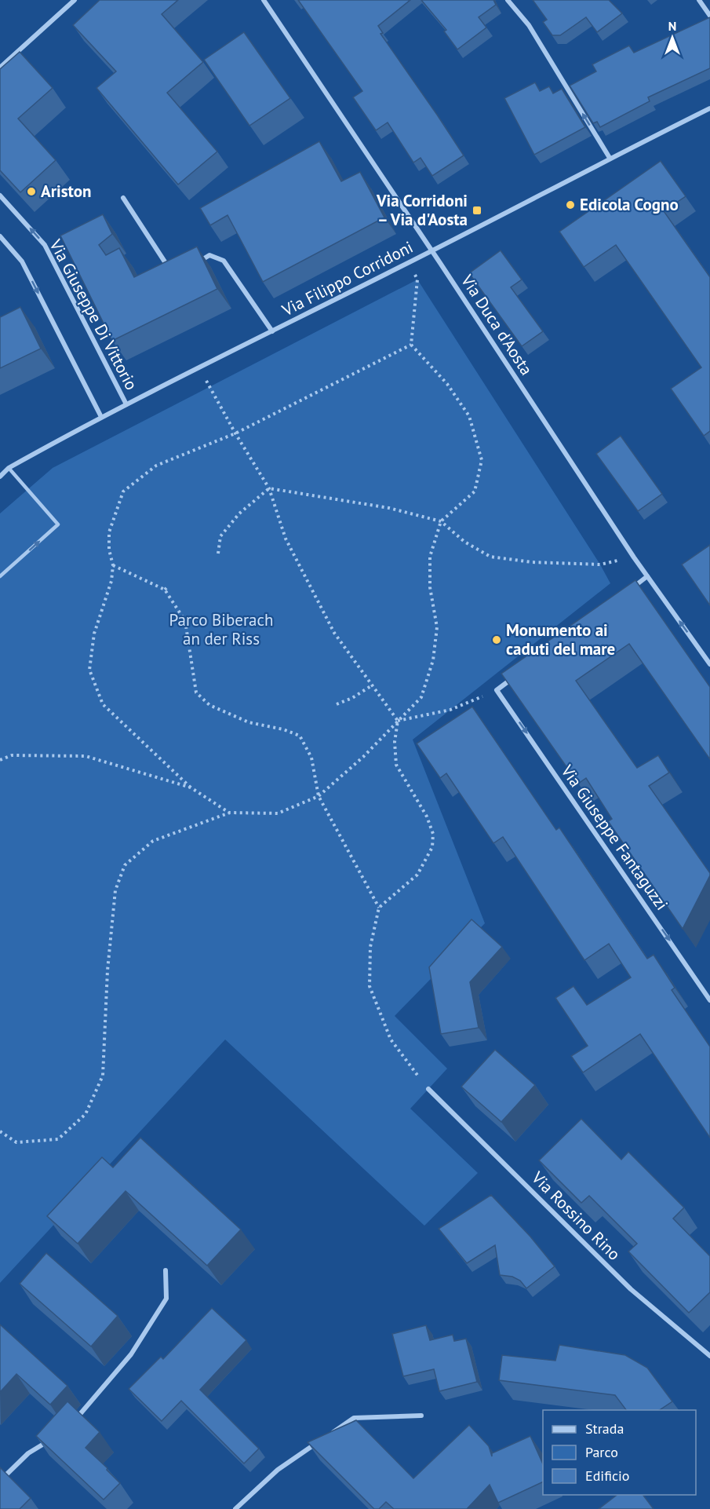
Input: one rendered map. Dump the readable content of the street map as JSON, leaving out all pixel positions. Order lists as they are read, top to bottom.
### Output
{
  "streets": {
    "street": [
      "Via Filippo Corridoni",
      "Via Giuseppe Di Vittorio",
      "Via Duca d'Aosta",
      "Via Giuseppe Fantaguzzi",
      "Via Rossino Rino"
    ]
  },
  "crossings": [
    ["Via Filippo Corridoni", "Via Giuseppe Di Vittorio"],
    ["Via Filippo Corridoni", "Via Duca d'Aosta"]
  ],
  "one_way": ["Via Giuseppe Fantaguzzi"],
  "parks": ["Parco Biberach an der Riss"],
  "places": {
    "other": ["Ariston", "Edicola Cogno", "Monumento ai caduti del mare"],
    "transit": ["Via Corridoni – Via d'Aosta"]
  },
  "legend": ["Strada", "Parco", "Edificio"],
  "north": "top"
}
